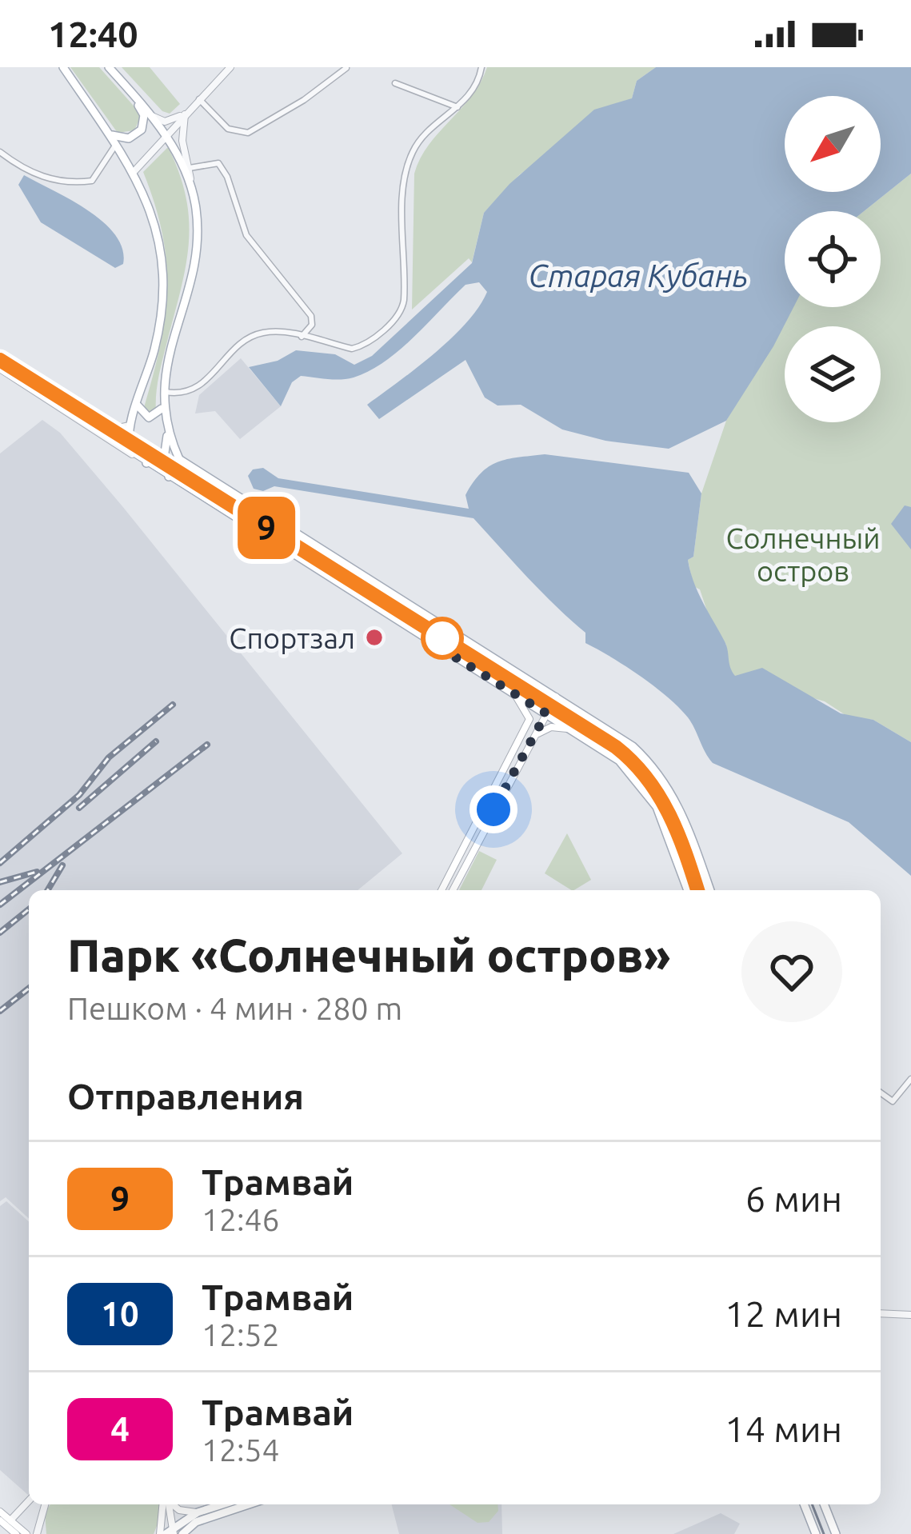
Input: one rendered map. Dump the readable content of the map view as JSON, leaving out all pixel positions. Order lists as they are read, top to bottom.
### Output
{
  "water": ["Старая Кубань"],
  "parks": ["Солнечный остров"],
  "places": ["Спортзал"],
  "lines": ["tram line 9"],
  "north": "bottom left",
  "page": {
    "status": "12:40",
    "on_map": "9",
    "heading": [
      ["Парк «Солнечный остров»", "Пешком · 4 мин · 280 m"],
      "Отправления"
    ],
    "list": [
      {
        "mark": "9",
        "name": "Трамвай",
        "note": "12:46",
        "value": "6 мин"
      },
      {
        "mark": "10",
        "name": "Трамвай",
        "note": "12:52",
        "value": "12 мин"
      },
      {
        "mark": "4",
        "name": "Трамвай",
        "note": "12:54",
        "value": "14 мин"
      }
    ]
  }
}
